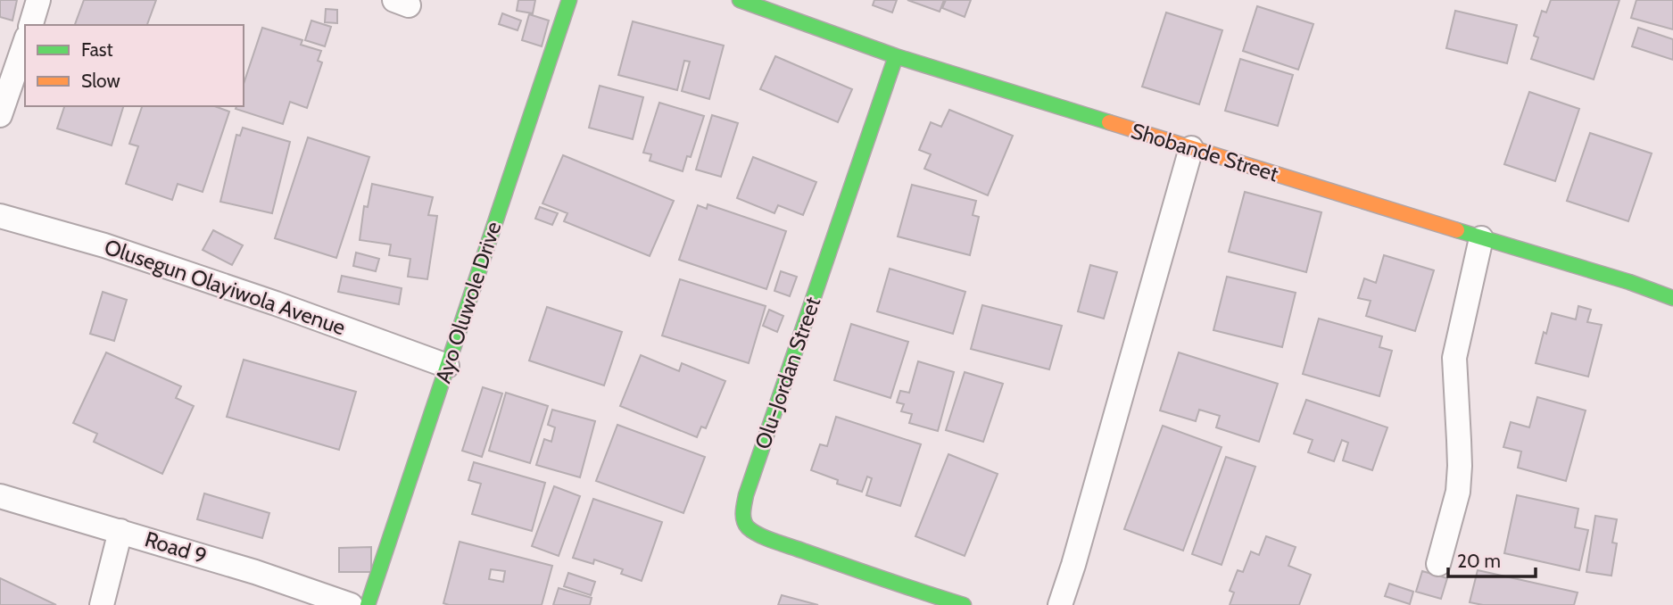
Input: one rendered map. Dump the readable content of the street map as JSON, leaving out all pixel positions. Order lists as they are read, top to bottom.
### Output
{
  "streets": {
    "street": [
      "Shobande Street",
      "Olusegun Olayiwola Avenue",
      "Ayo Oluwole Drive",
      "Olu-Jordan Street",
      "Road 9"
    ]
  },
  "crossings": [
    ["Shobande Street", "Olu-Jordan Street"],
    ["Olusegun Olayiwola Avenue", "Ayo Oluwole Drive"]
  ],
  "legend": ["Fast", "Slow"],
  "scale_bar": "20 m"
}
